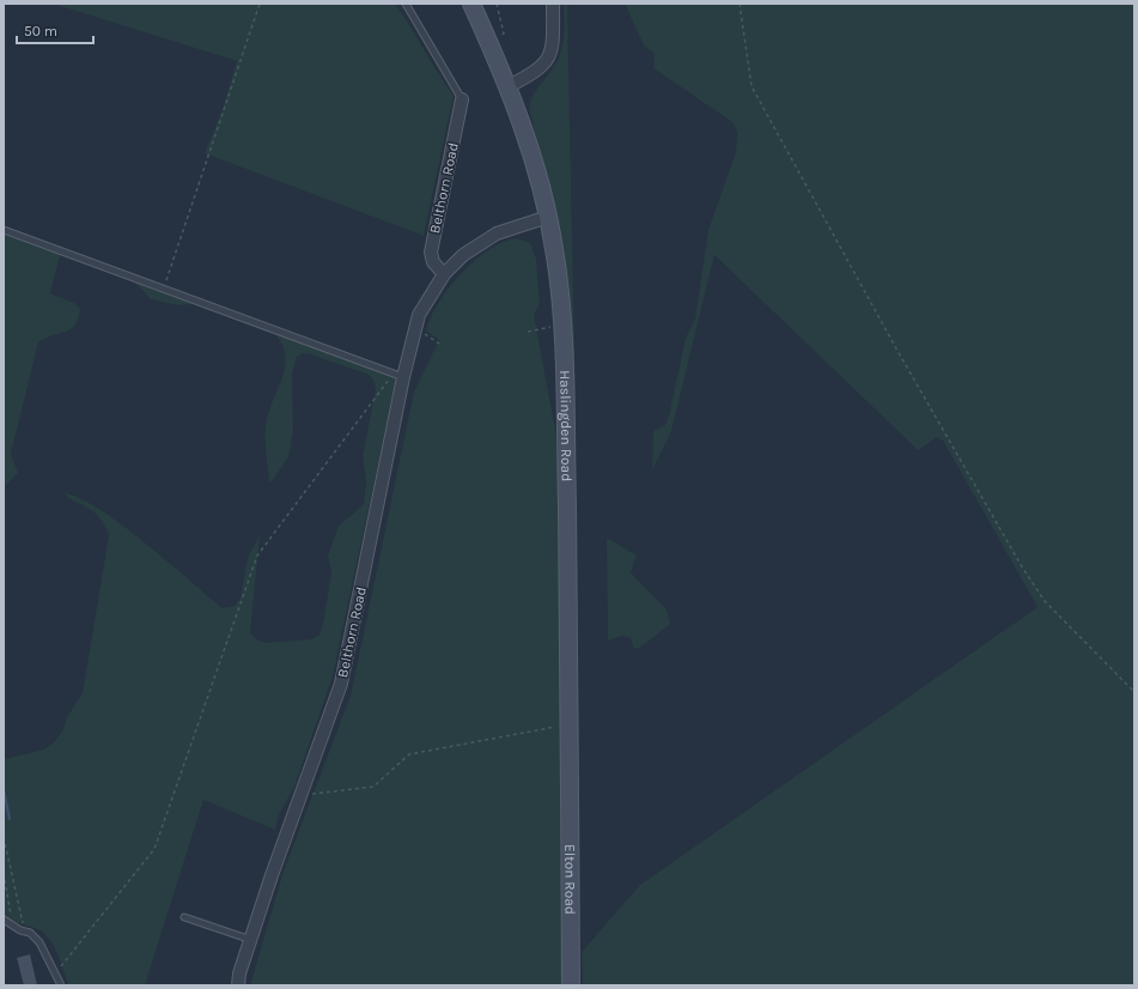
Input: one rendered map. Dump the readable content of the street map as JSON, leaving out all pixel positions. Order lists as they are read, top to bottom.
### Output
{
  "streets": {
    "main road": ["Haslingden Road", "Elton Road"],
    "street": ["Belthorn Road"]
  },
  "crossings": [
    ["Belthorn Road", "Haslingden Road"],
    ["Haslingden Road", "Elton Road"]
  ],
  "scale_bar": "50 m"
}
